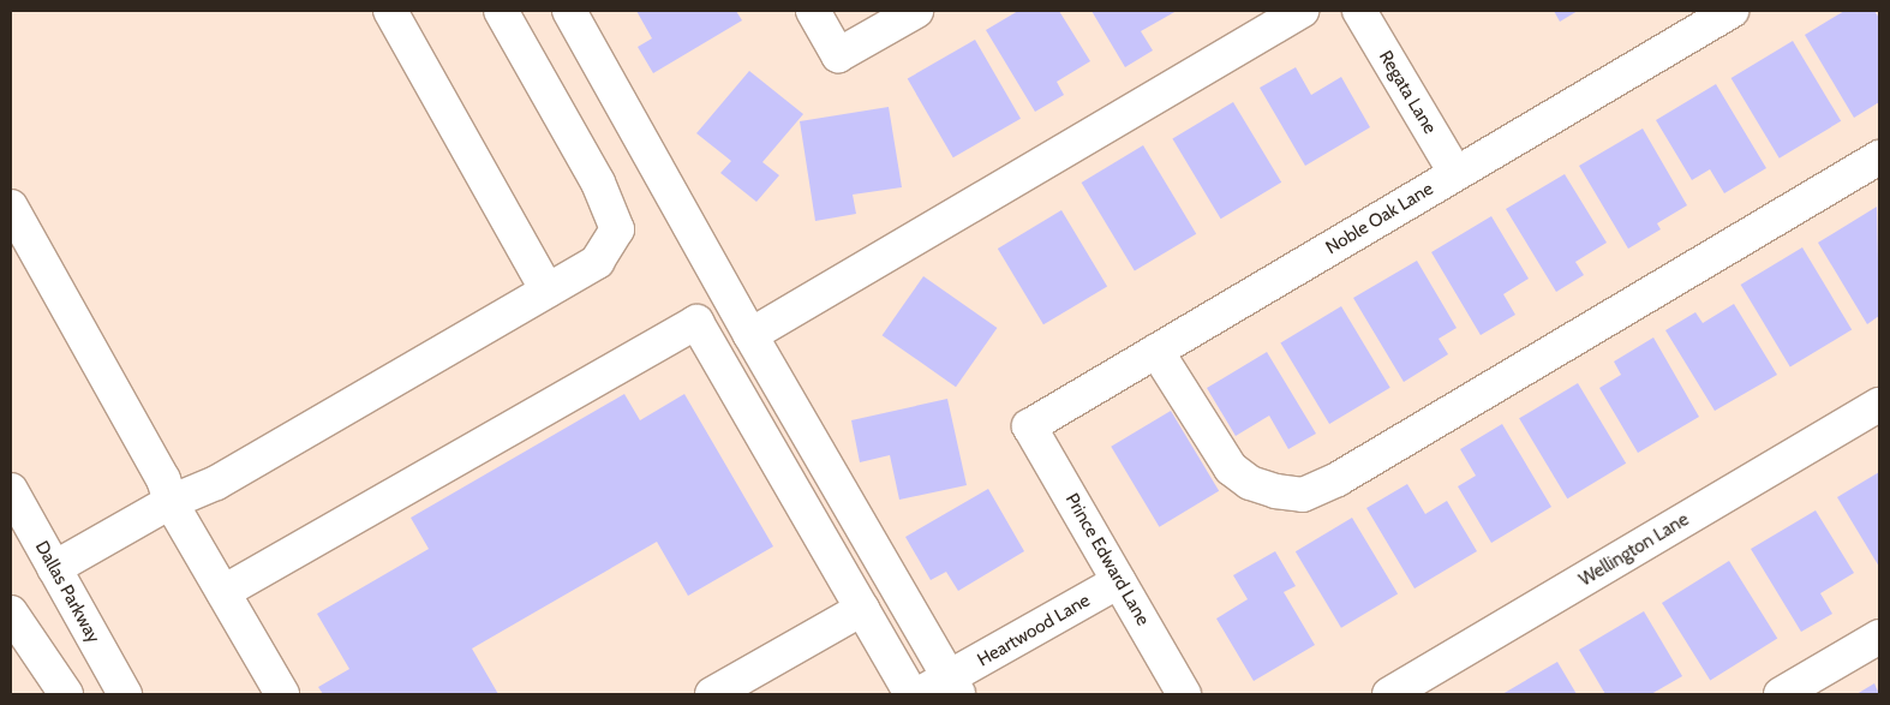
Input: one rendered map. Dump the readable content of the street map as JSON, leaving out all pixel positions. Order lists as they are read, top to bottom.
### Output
{
  "streets": {
    "main road": [
      "Regata Lane",
      "Noble Oak Lane",
      "Wellington Lane",
      "Prince Edward Lane",
      "Dallas Parkway",
      "Heartwood Lane"
    ]
  },
  "crossings": [
    ["Regata Lane", "Noble Oak Lane"],
    ["Noble Oak Lane", "Prince Edward Lane"],
    ["Prince Edward Lane", "Heartwood Lane"]
  ]
}
